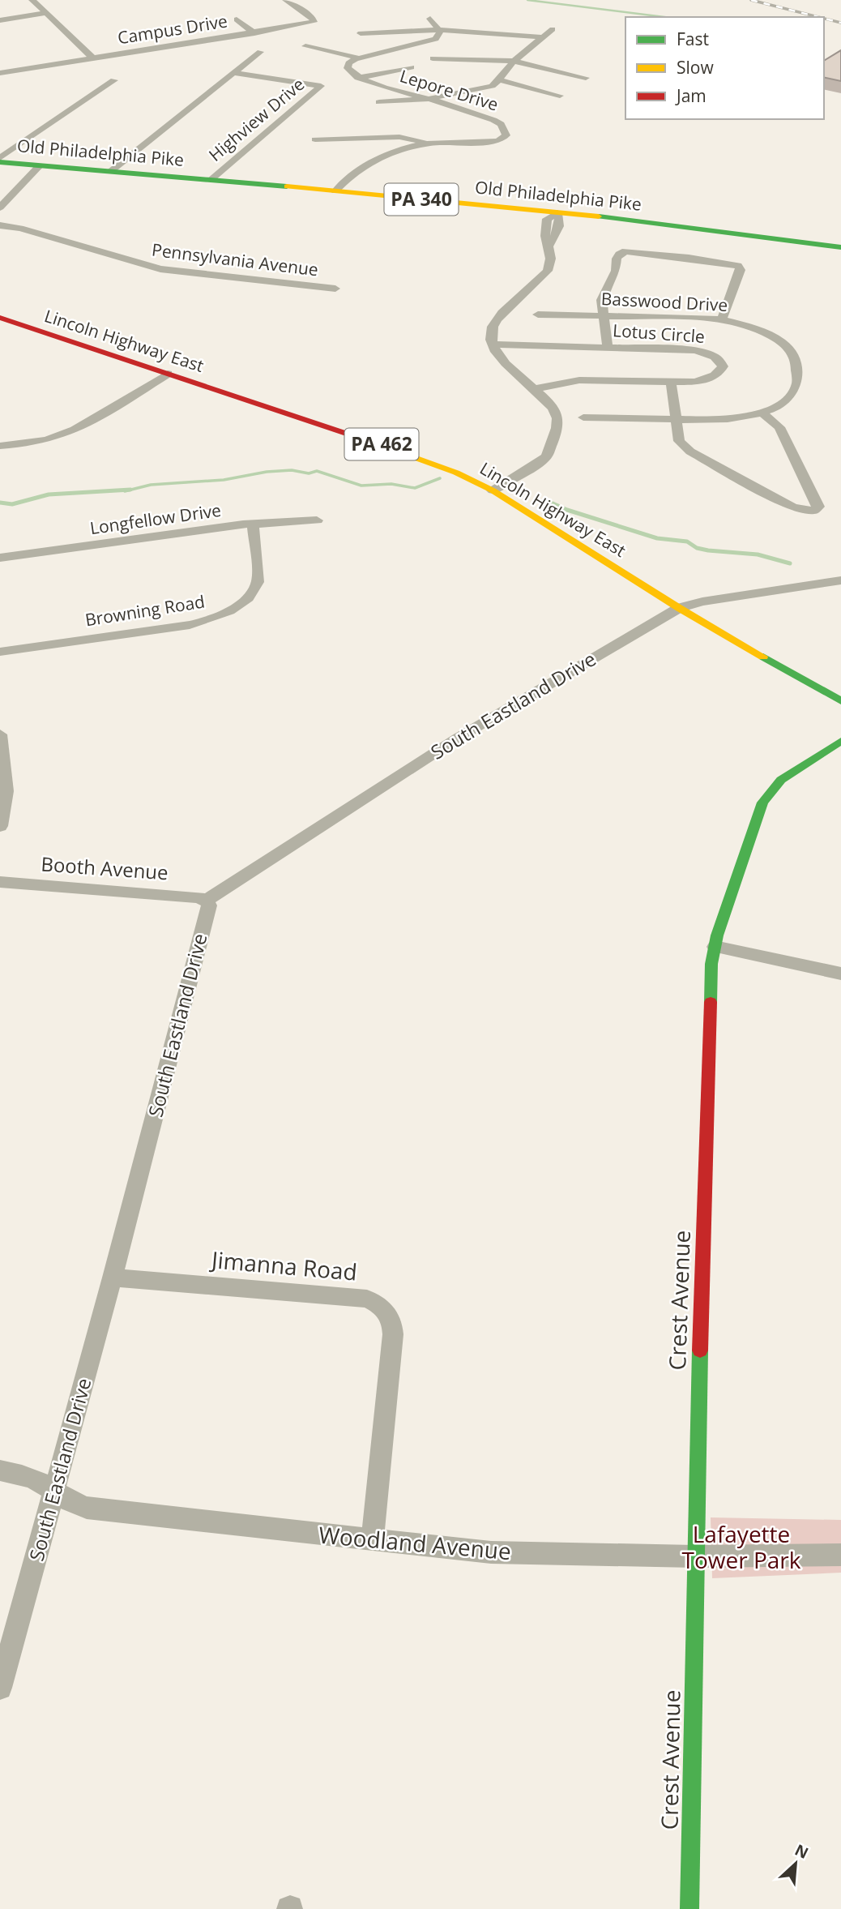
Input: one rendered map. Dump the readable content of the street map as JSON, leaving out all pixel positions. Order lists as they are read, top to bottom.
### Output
{
  "streets": {
    "main road": [
      "Old Philadelphia Pike",
      "PA 340",
      "Lincoln Highway East",
      "PA 462",
      "Crest Avenue"
    ],
    "street": [
      "Campus Drive",
      "Lepore Drive",
      "Highview Drive",
      "Pennsylvania Avenue",
      "Basswood Drive",
      "Lotus Circle",
      "Longfellow Drive",
      "Browning Road",
      "South Eastland Drive",
      "Booth Avenue",
      "Jimanna Road",
      "Woodland Avenue"
    ]
  },
  "crossings": [
    ["Lepore Drive", "Old Philadelphia Pike"],
    ["Highview Drive", "Old Philadelphia Pike"],
    ["Lincoln Highway East", "South Eastland Drive"],
    ["Longfellow Drive", "Browning Road"],
    ["South Eastland Drive", "Booth Avenue"],
    ["South Eastland Drive", "Jimanna Road"],
    ["South Eastland Drive", "Woodland Avenue"],
    ["Jimanna Road", "Woodland Avenue"],
    ["Crest Avenue", "Woodland Avenue"]
  ],
  "parks": ["Lafayette Tower Park"],
  "legend": ["Fast", "Slow", "Jam"],
  "north": "top right"
}
